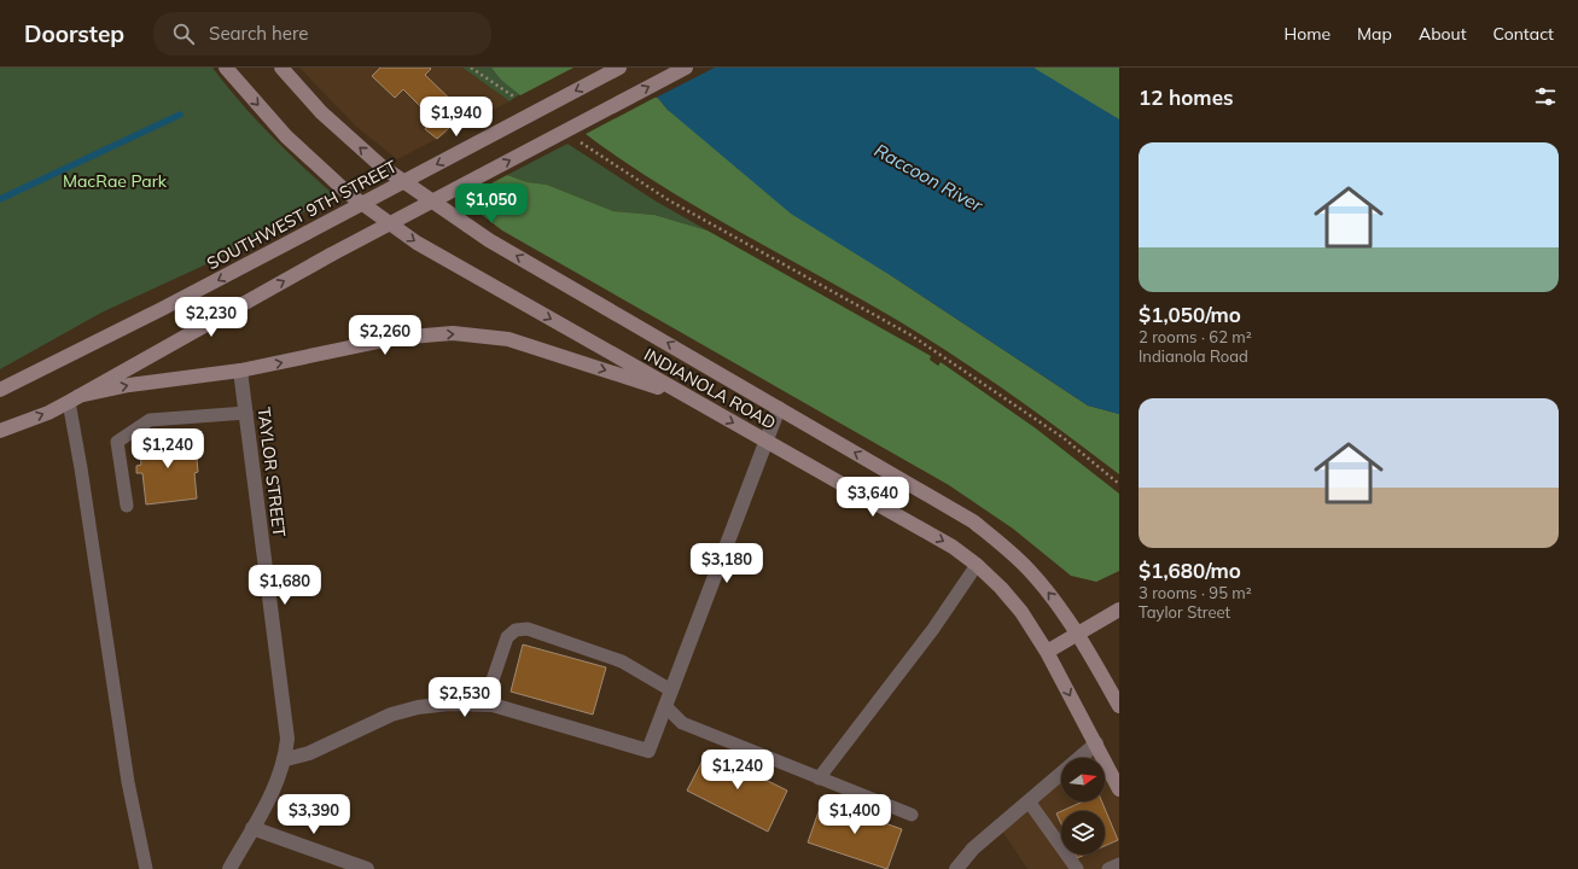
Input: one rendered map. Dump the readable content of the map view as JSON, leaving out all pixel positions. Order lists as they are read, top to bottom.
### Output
{
  "streets": {
    "main road": ["SOUTHWEST 9TH STREET", "INDIANOLA ROAD"],
    "street": ["TAYLOR STREET"]
  },
  "water": ["Raccoon River"],
  "parks": ["MacRae Park"],
  "north": "right",
  "page": {
    "header": "Doorstep",
    "search": "Search here",
    "nav": [
      "Home",
      "Map",
      "About",
      "Contact"
    ],
    "heading": "12 homes",
    "price": [
      "$1,940",
      "$1,050",
      "$2,230",
      "$2,260",
      "$1,240",
      "$3,640",
      "$3,180",
      "$1,680",
      "$2,530",
      "$1,240",
      "$3,390",
      "$1,400"
    ],
    "list": [
      {
        "name": "$1,050/mo",
        "note": "2 rooms · 62 m² · Indianola Road"
      },
      {
        "name": "$1,680/mo",
        "note": "3 rooms · 95 m² · Taylor Street"
      }
    ]
  }
}
